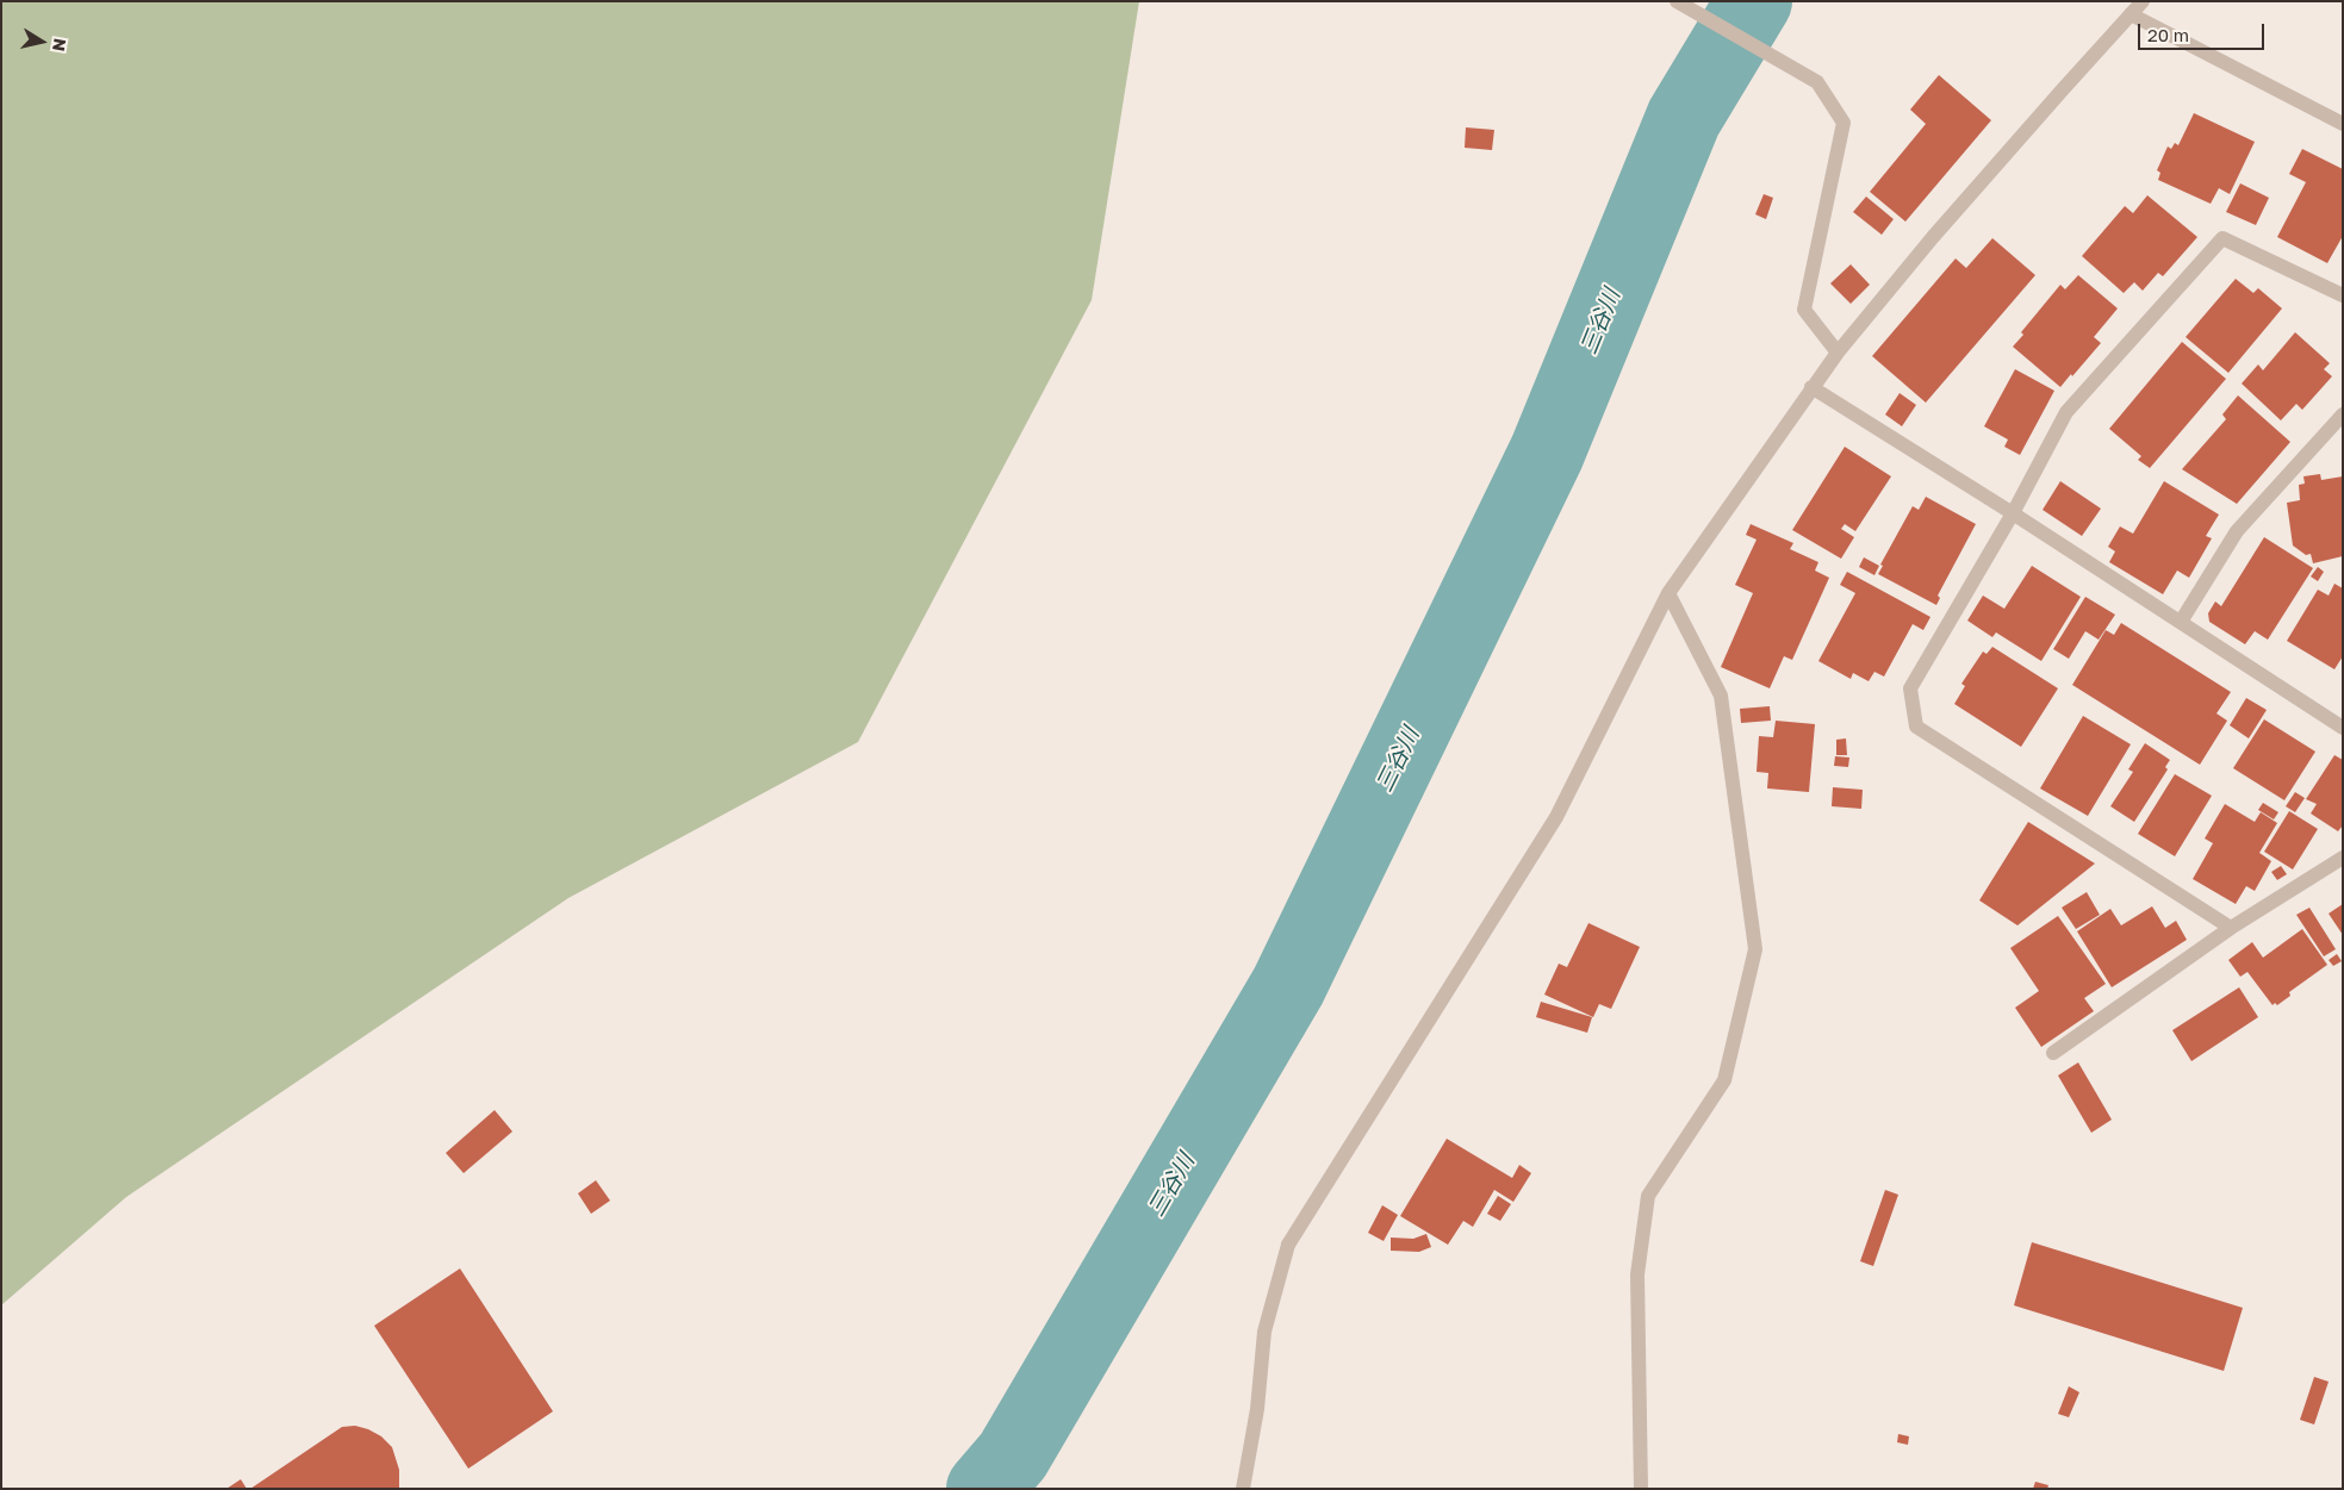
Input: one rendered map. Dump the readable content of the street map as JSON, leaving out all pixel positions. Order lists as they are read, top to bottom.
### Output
{
  "water": ["三谷川"],
  "scale_bar": "20 m",
  "north": "right"
}
